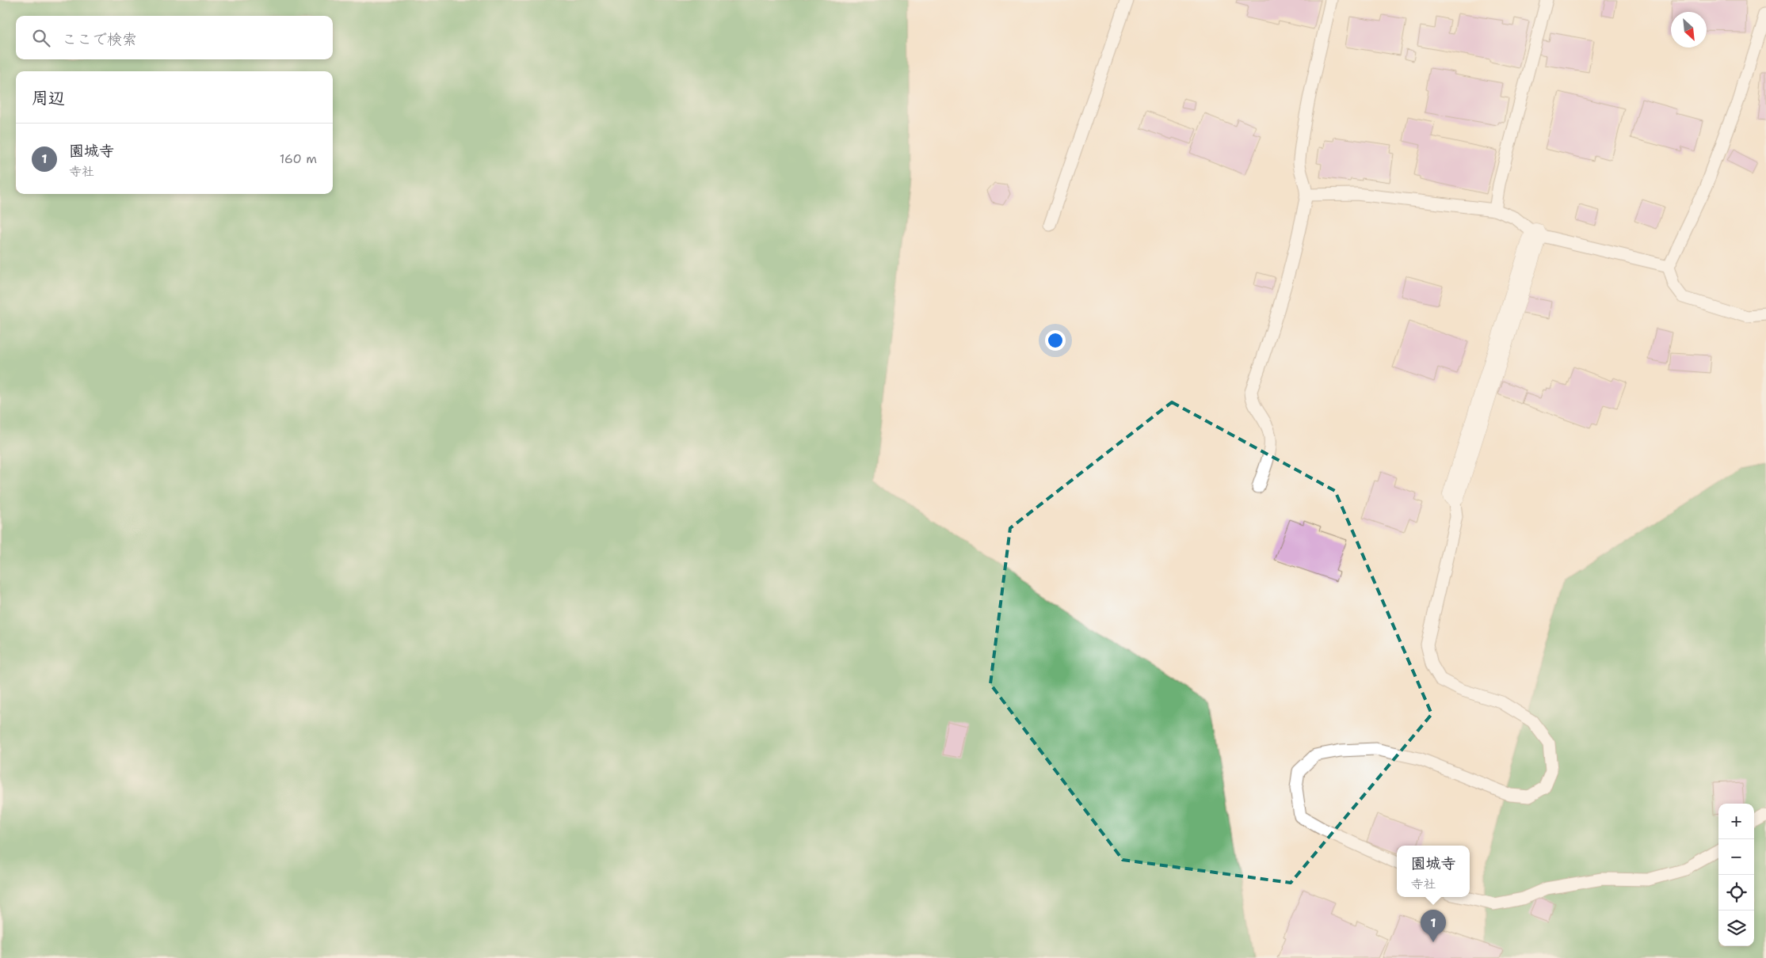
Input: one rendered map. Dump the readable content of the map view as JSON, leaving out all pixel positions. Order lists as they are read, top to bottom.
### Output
{
  "north": "bottom right",
  "page": {
    "search": "ここで検索",
    "heading": "周辺",
    "list": [
      {
        "mark": "1",
        "name": "園城寺",
        "note": "寺社",
        "value": "160 m"
      }
    ],
    "map_buttons": ["+", "−"],
    "popup": ["園城寺", "寺社"],
    "pins": "1"
  }
}
